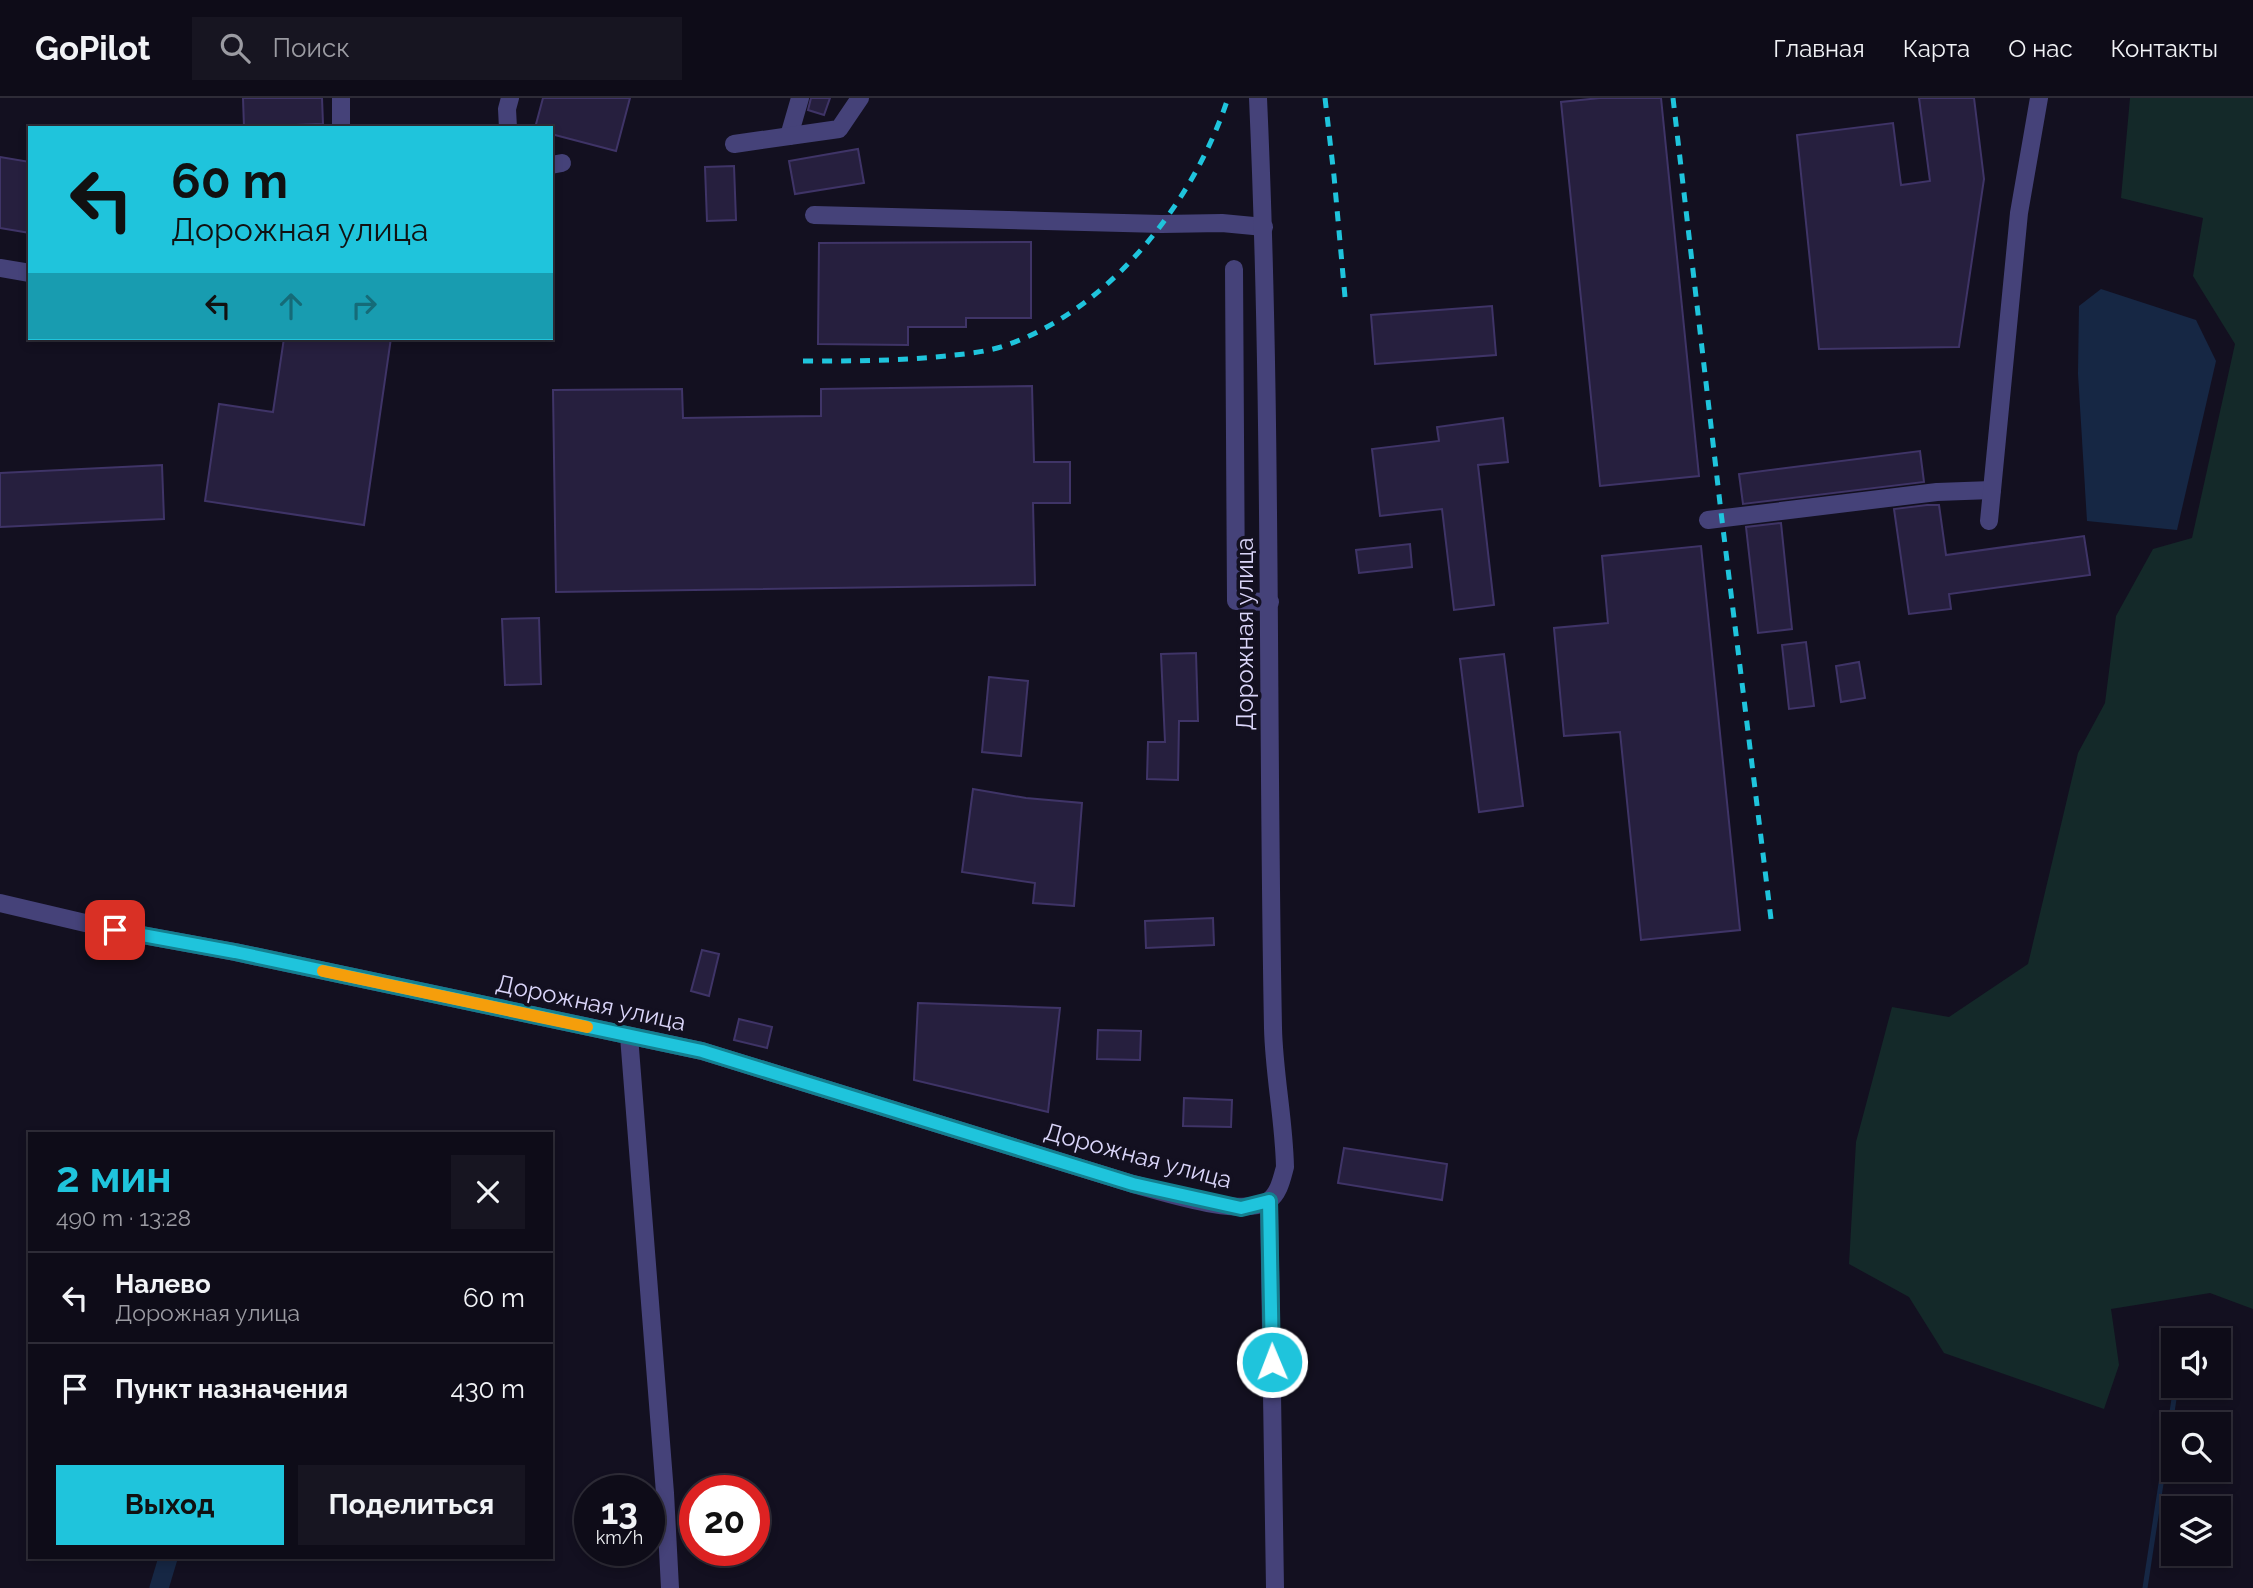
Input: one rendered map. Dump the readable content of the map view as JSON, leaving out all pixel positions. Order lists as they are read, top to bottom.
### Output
{
  "streets": {
    "street": ["Дорожная улица"]
  },
  "page": {
    "header": "GoPilot",
    "search": "Поиск",
    "nav": [
      "Главная",
      "Карта",
      "О нас",
      "Контакты"
    ],
    "turn": ["60 m", "Дорожная улица"],
    "heading": ["2 мин", "490 m · 13:28"],
    "list": [
      {
        "name": "Налево",
        "note": "Дорожная улица",
        "value": "60 m"
      },
      {
        "name": "Пункт назначения",
        "value": "430 m"
      }
    ],
    "buttons": ["Выход", "Поделиться"],
    "speed": "13 km/h",
    "limit": "20"
  }
}
